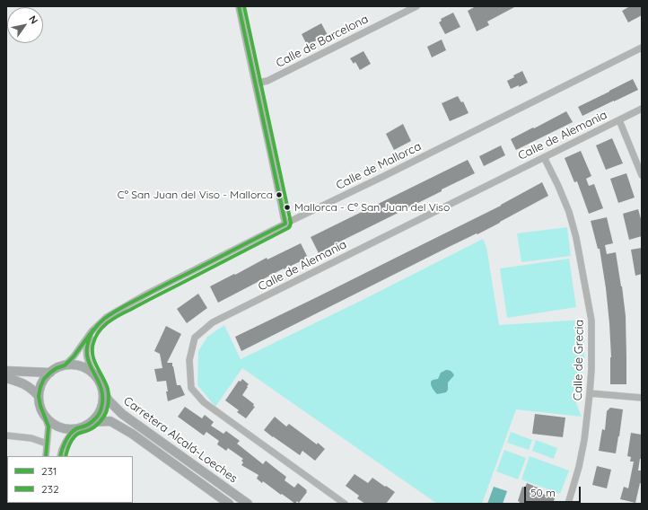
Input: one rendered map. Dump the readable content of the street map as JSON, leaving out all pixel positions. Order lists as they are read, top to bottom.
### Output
{
  "streets": {
    "main road": ["Carretera Alcalá-Loeches"],
    "street": [
      "Calle de Barcelona",
      "Calle de Alemania",
      "Calle de Mallorca",
      "Calle de Grecia"
    ]
  },
  "crossings": [
    ["Calle de Alemania", "Calle de Grecia"],
    ["Calle de Mallorca", "Carretera Alcalá-Loeches"]
  ],
  "places": ["Cº San Juan del Viso - Mallorca", "Mallorca - Cº San Juan del Viso"],
  "lines": ["transit line 231", "transit line 232"],
  "legend": ["231", "232"],
  "scale_bar": "50 m",
  "north": "top right"
}
